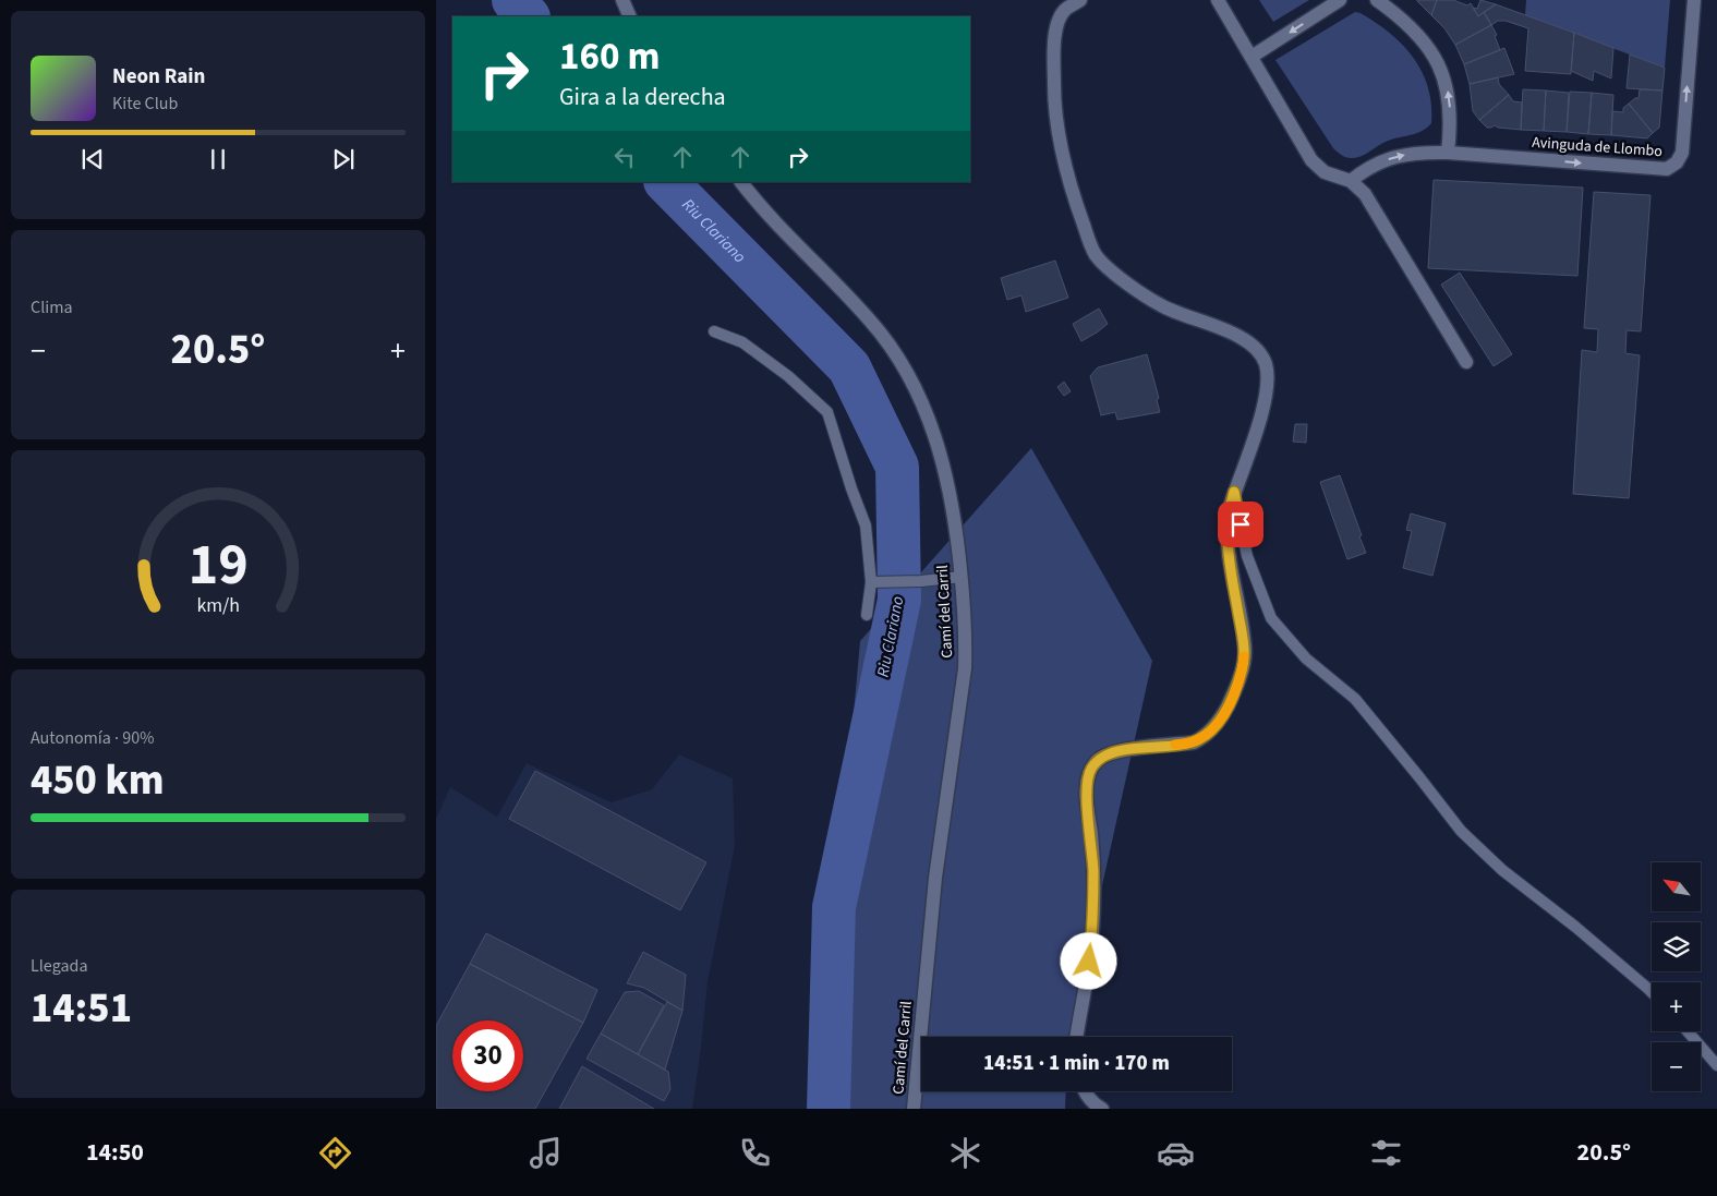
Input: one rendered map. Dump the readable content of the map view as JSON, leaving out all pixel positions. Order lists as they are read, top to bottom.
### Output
{
  "streets": {
    "street": ["Avinguda de Llombo", "Camí del Carril"]
  },
  "water": ["Riu Clariano"],
  "north": "top left",
  "page": {
    "turn": ["160 m", "Gira a la derecha"],
    "song": ["Neon Rain", "Kite Club"],
    "tile": [
      "Clima",
      ["Autonomía · 90%", "450 km"],
      ["Llegada", "14:51"]
    ],
    "heat": ["−", "20.5°", "+"],
    "map_buttons": ["+", "−"],
    "limit": "30",
    "trip": "14:51 · 1 min · 170 m",
    "tabs": ["14:50", "20.5°"],
    "gauge": ["19", "km/h"]
  }
}
